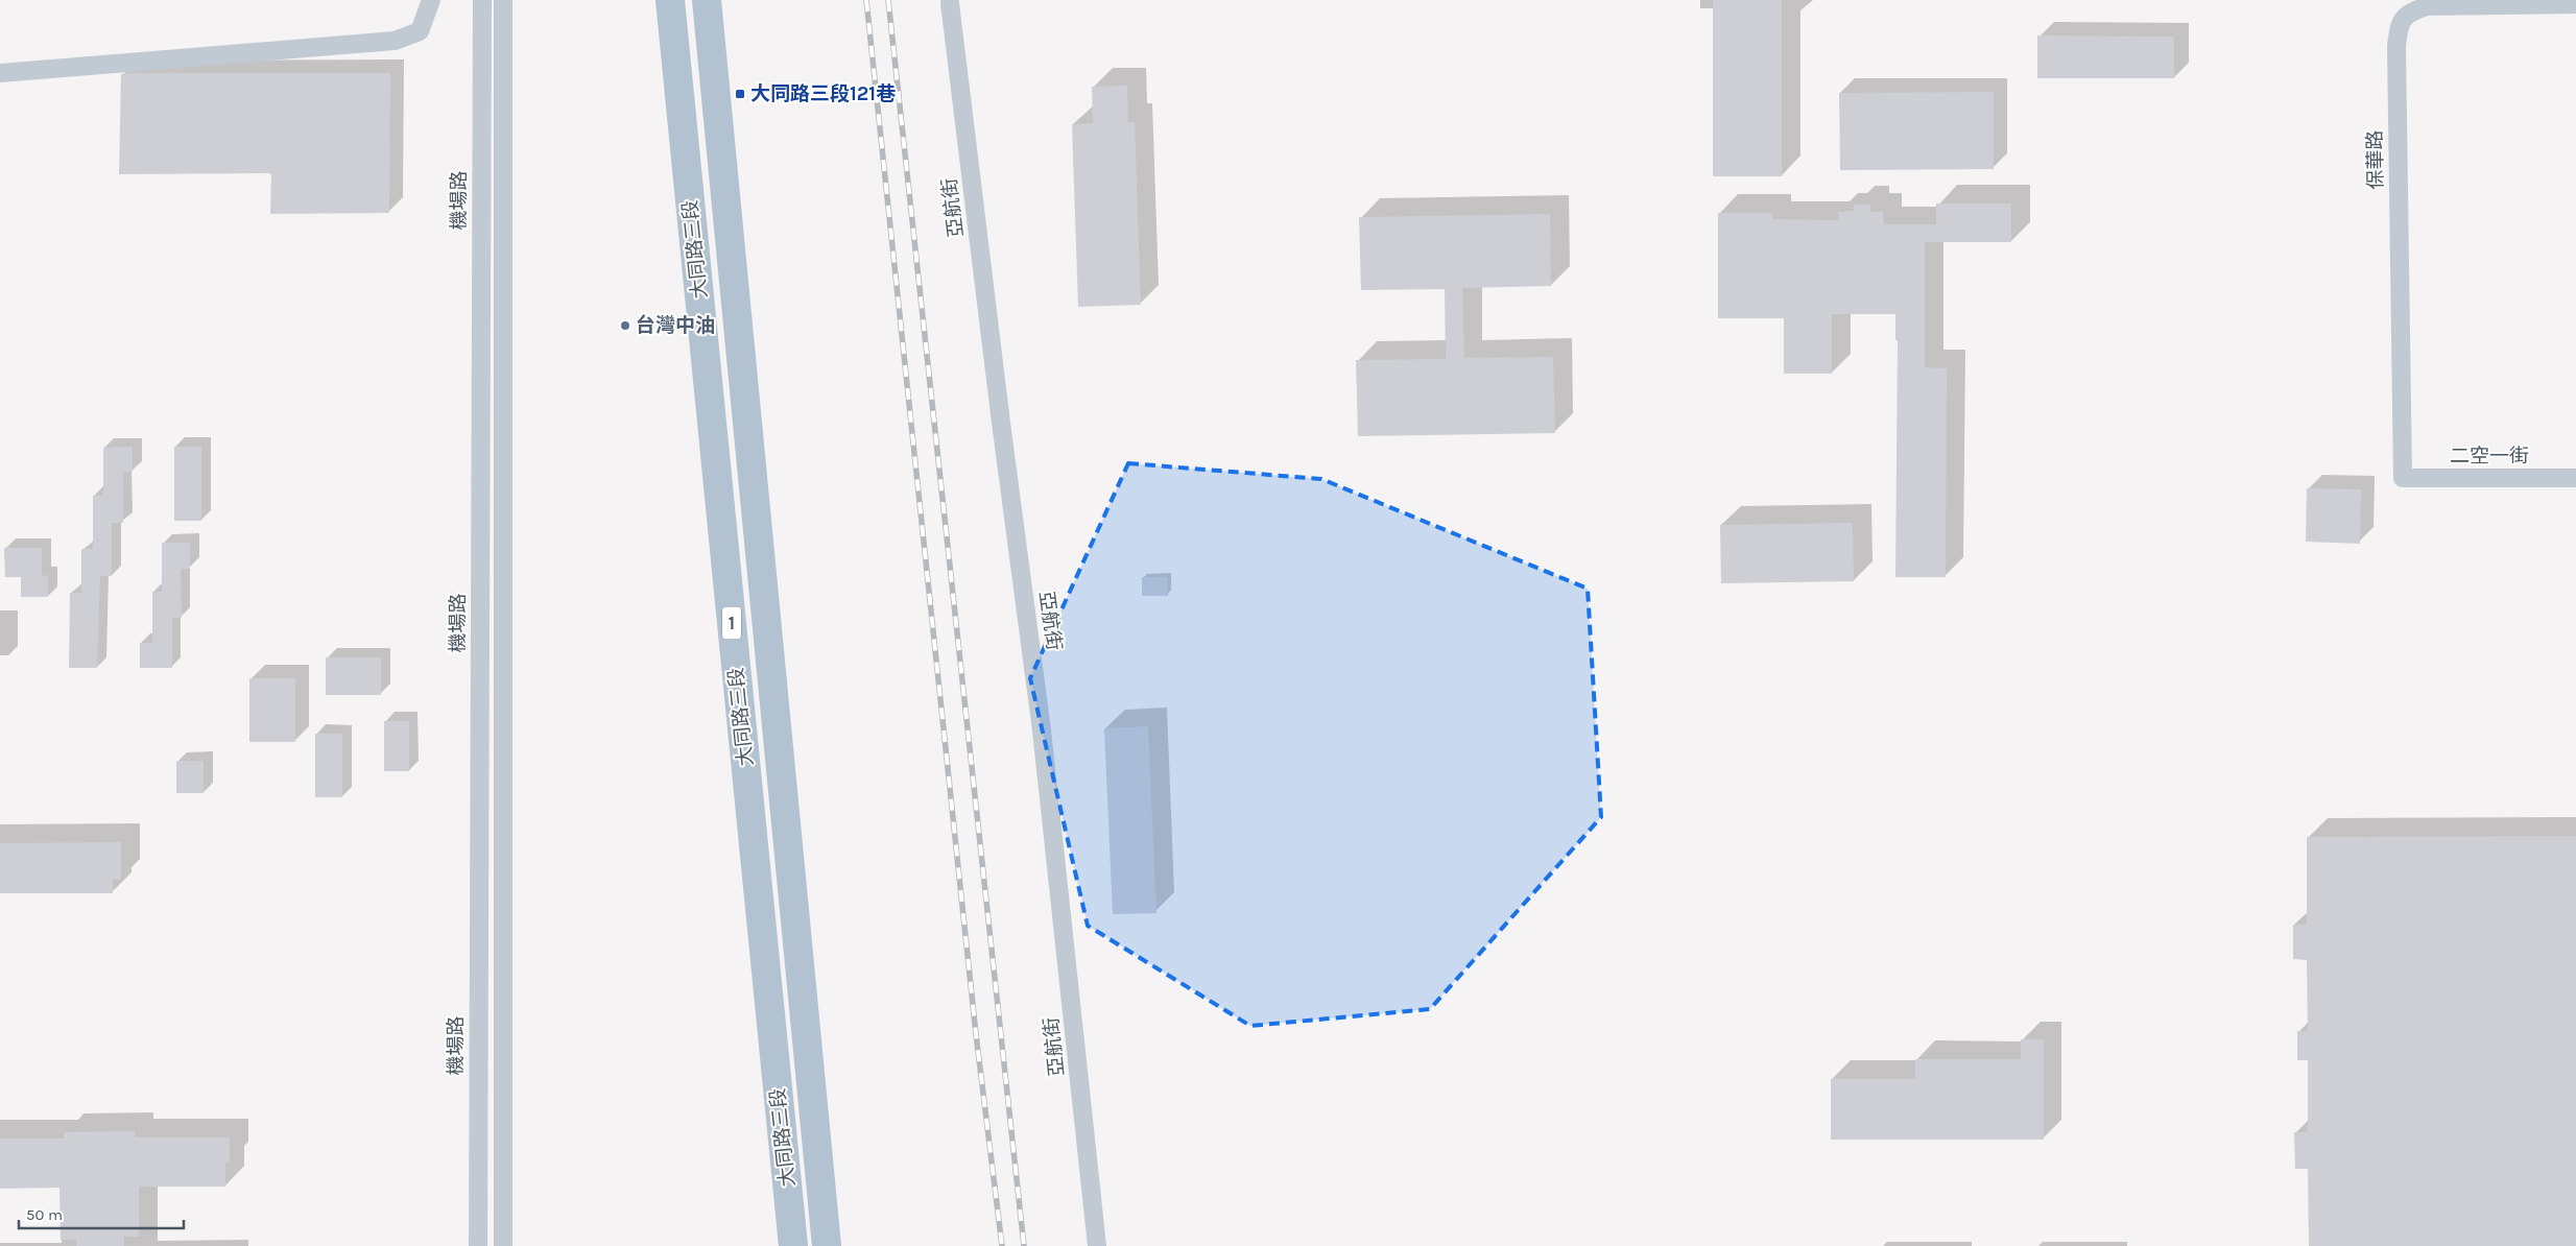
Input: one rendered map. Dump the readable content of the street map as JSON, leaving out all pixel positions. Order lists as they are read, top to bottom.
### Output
{
  "streets": {
    "main road": ["大同路三段", "1"],
    "street": [
      "保華路",
      "機場路",
      "亞航街",
      "二空一街"
    ]
  },
  "crossings": [
    ["保華路", "二空一街"]
  ],
  "places": {
    "transit": ["大同路三段121巷"],
    "other": ["台灣中油"]
  },
  "scale_bar": "50 m"
}
